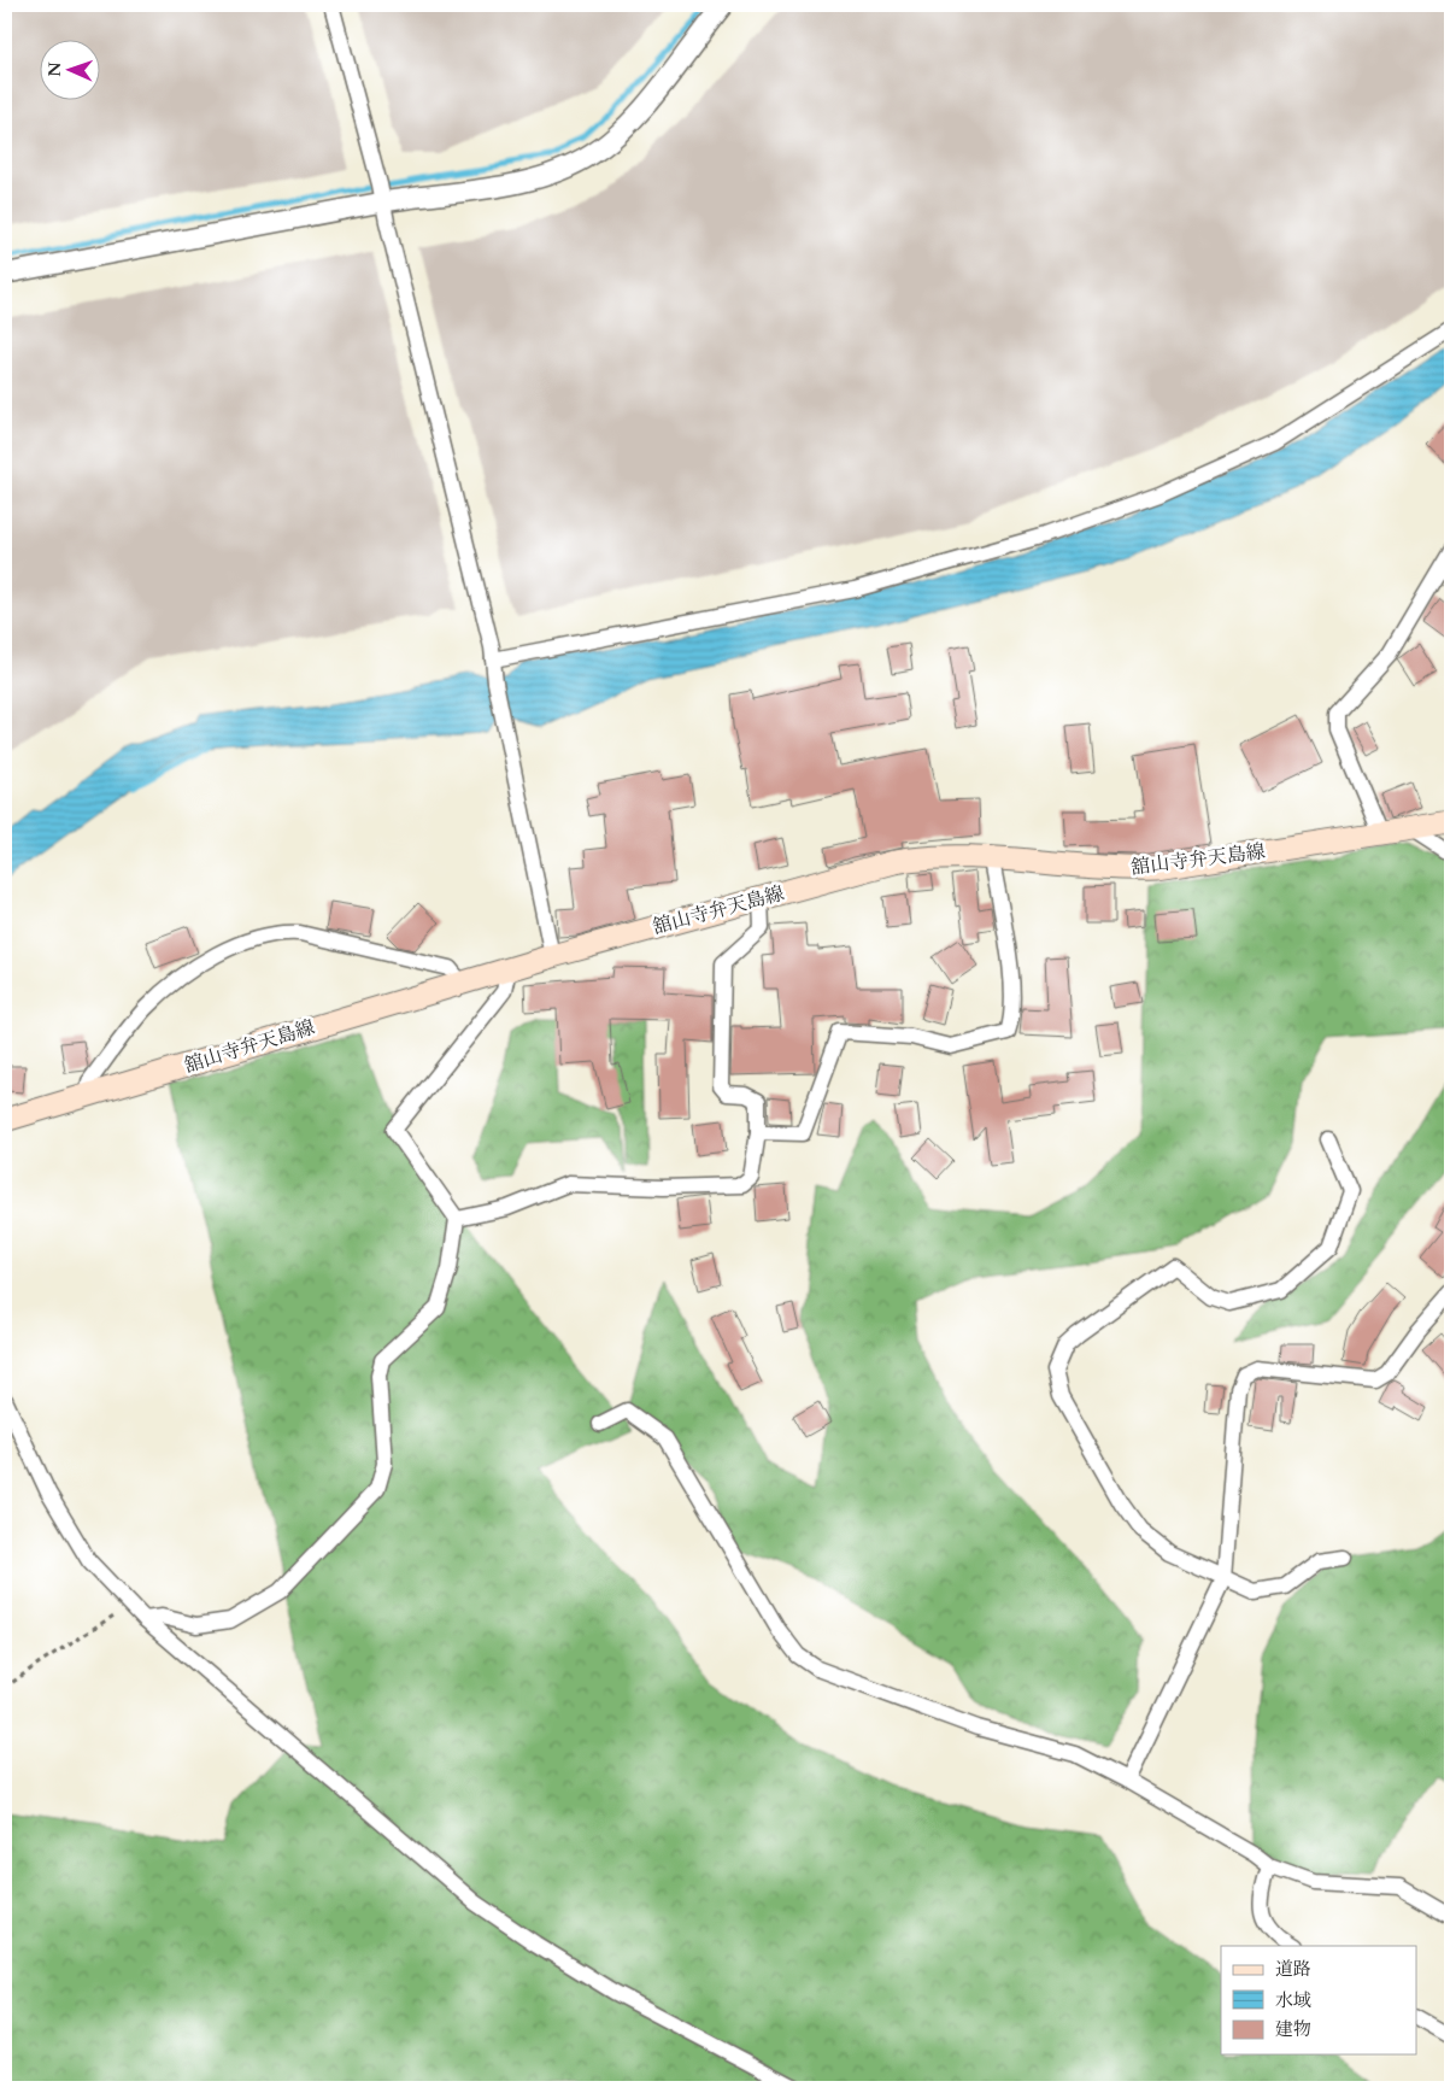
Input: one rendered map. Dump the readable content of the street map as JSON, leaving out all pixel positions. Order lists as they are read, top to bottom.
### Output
{
  "streets": {
    "main road": ["舘山寺弁天島線"]
  },
  "legend": ["道路", "水域", "建物"],
  "north": "left"
}
